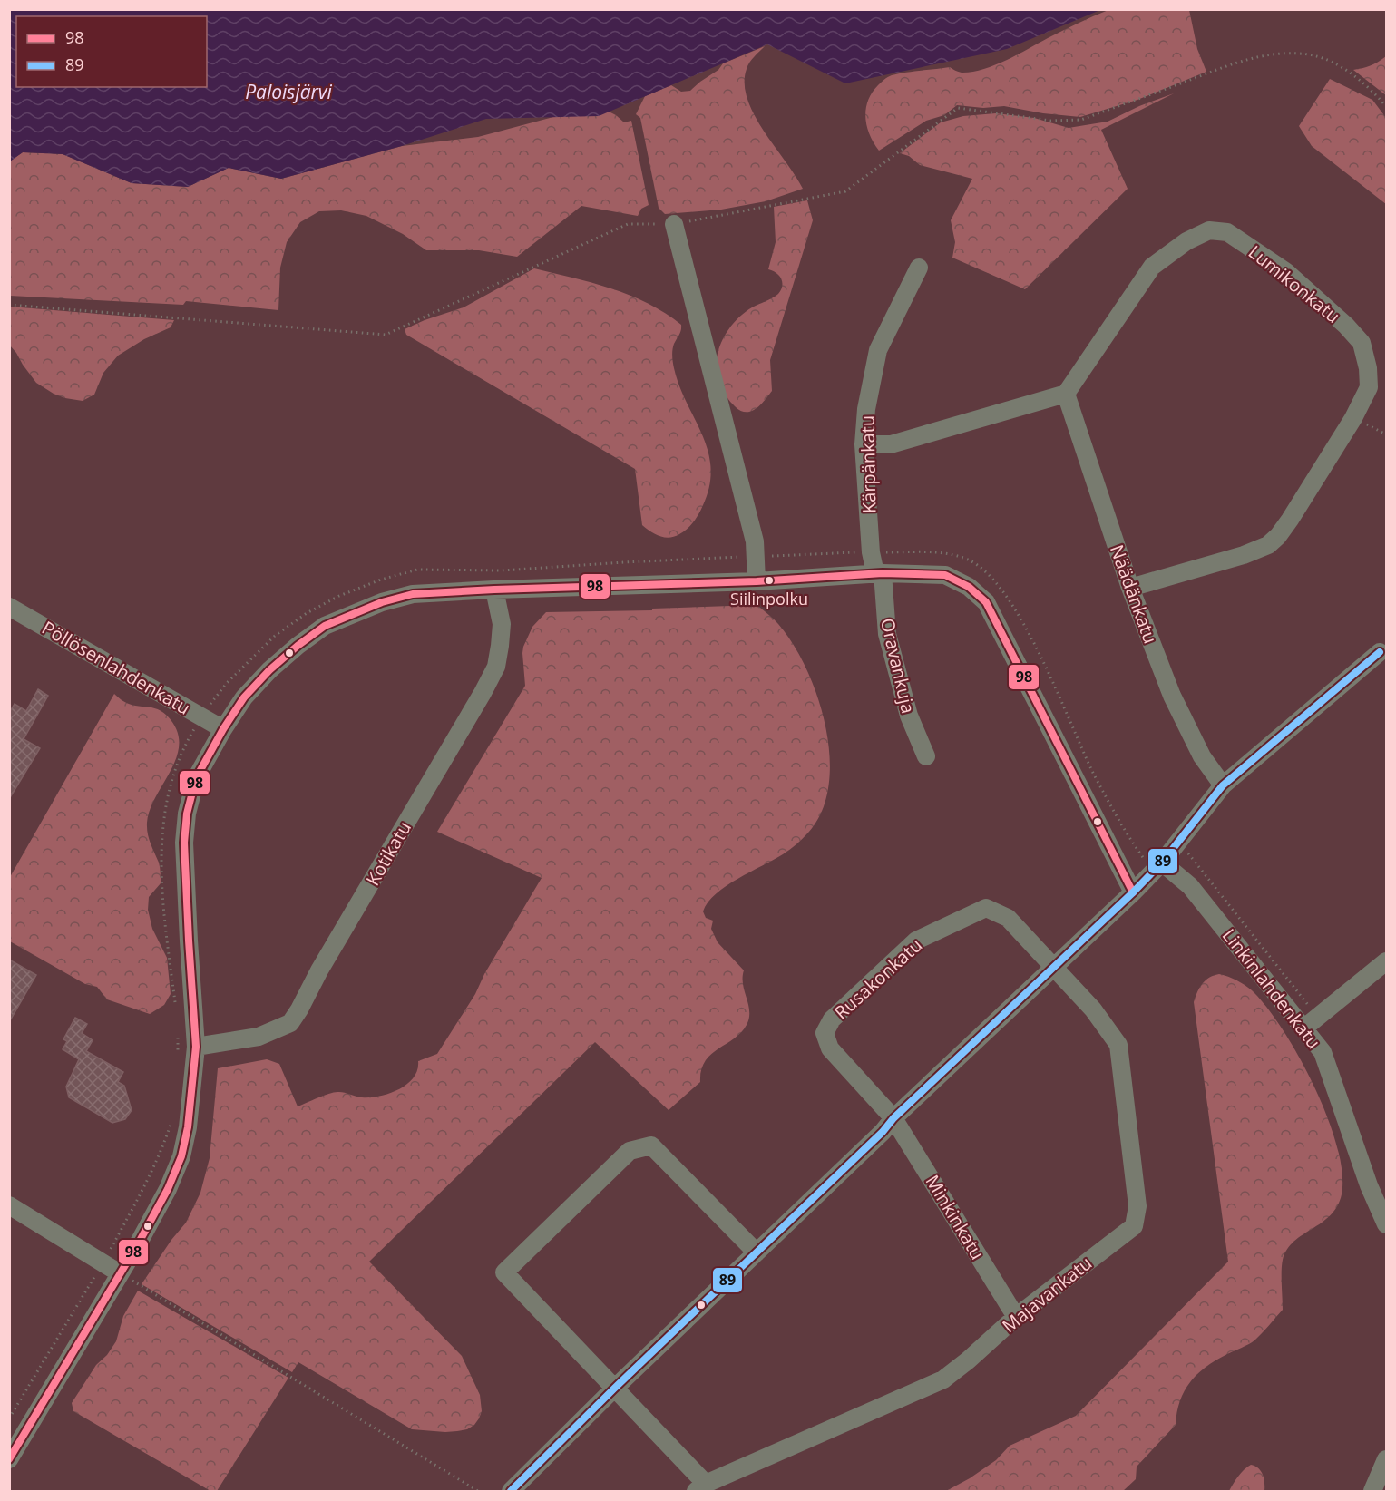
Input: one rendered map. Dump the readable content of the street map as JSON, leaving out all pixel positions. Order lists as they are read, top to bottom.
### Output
{
  "streets": {
    "street": [
      "Lumikonkatu",
      "Kärpänkatu",
      "Näädänkatu",
      "Oravankuja",
      "Pöllösenlahdenkatu",
      "Kotikatu",
      "Rusakonkatu",
      "Linkinlahdenkatu",
      "Minkinkatu",
      "Majavankatu"
    ]
  },
  "crossings": [
    ["Lumikonkatu", "Näädänkatu"],
    ["Kärpänkatu", "Oravankuja"],
    ["Rusakonkatu", "Minkinkatu"],
    ["Rusakonkatu", "Majavankatu"],
    ["Minkinkatu", "Majavankatu"]
  ],
  "water": ["Paloisjärvi"],
  "places": ["Siilinpolku"],
  "lines": ["transit line 98", "transit line 89"],
  "legend": ["98", "89"]
}
